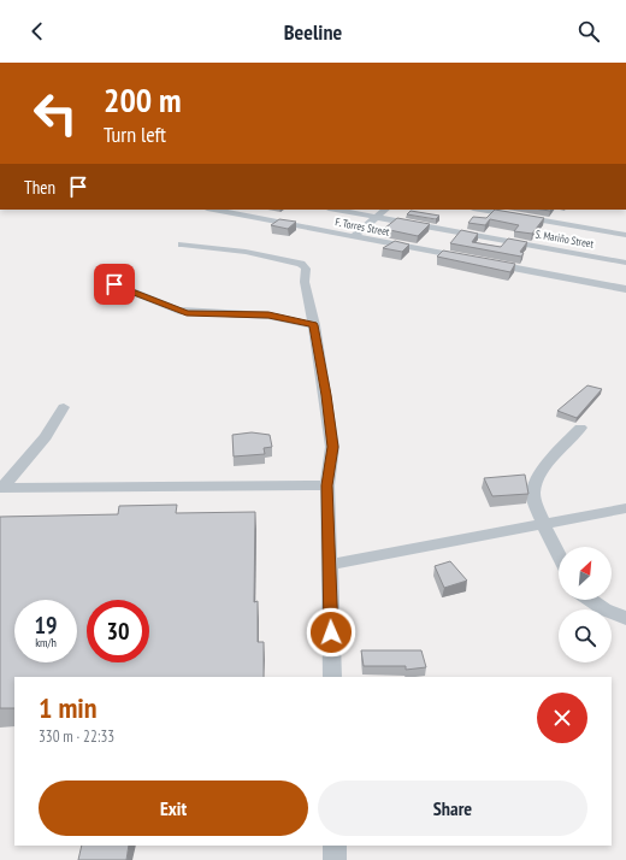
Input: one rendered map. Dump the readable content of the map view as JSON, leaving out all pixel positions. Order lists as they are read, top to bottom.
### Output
{
  "streets": {
    "street": ["F. Torres Street", "S. Mariño Street"]
  },
  "north": "top right",
  "page": {
    "header": "Beeline",
    "turn": ["200 m", "Turn left"],
    "then": "Then",
    "speed": "19 km/h",
    "limit": "30",
    "heading": ["1 min", "330 m · 22:33"],
    "buttons": ["Exit", "Share"]
  }
}
